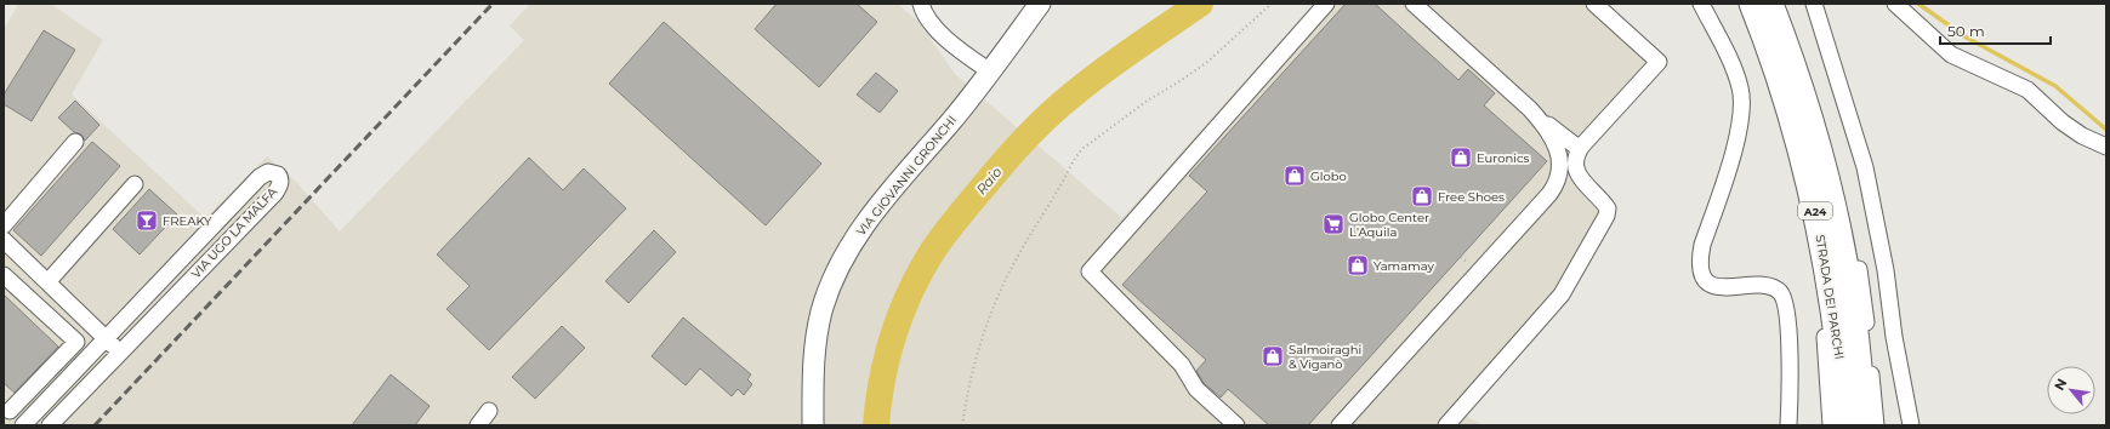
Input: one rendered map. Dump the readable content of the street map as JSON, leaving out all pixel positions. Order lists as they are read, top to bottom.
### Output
{
  "streets": {
    "highway": ["A24", "STRADA DEI PARCHI"],
    "main road": ["VIA GIOVANNI GRONCHI"],
    "street": ["VIA UGO LA MALFA"]
  },
  "water": ["Raio"],
  "places": {
    "shop": [
      "Euronics",
      "Globo",
      "Free Shoes",
      "Yamamay",
      "Salmoiraghi & Viganò"
    ],
    "bar": ["FREAKY"],
    "supermarket": ["Globo Center L'Aquila"]
  },
  "scale_bar": "50 m",
  "north": "top left"
}
